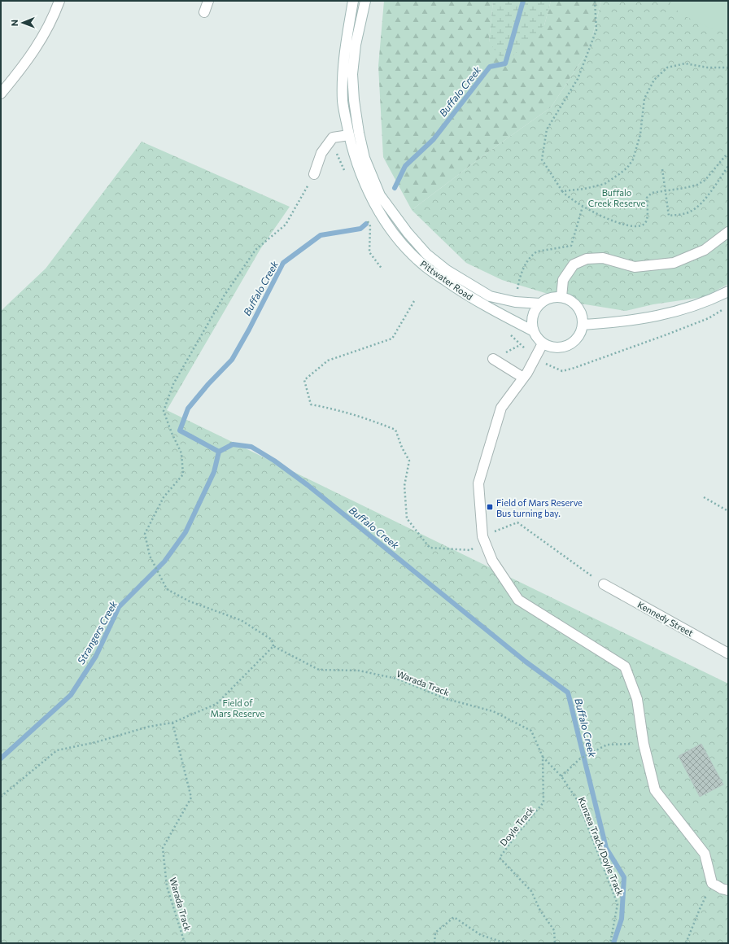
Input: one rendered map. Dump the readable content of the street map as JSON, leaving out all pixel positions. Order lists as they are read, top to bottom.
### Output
{
  "streets": {
    "main road": ["Pittwater Road", "Kennedy Street"],
    "path": ["Warada Track", "Doyle Track", "Kunzea Track/Doyle Track"]
  },
  "crossings": [
    ["Warada Track", "Doyle Track"],
    ["Warada Track", "Kunzea Track/Doyle Track"],
    ["Doyle Track", "Kunzea Track/Doyle Track"]
  ],
  "water": ["Buffalo Creek", "Strangers Creek"],
  "parks": ["Buffalo Creek Reserve", "Field of Mars Reserve"],
  "places": {
    "transit": ["Field of Mars Reserve Bus turning bay."]
  },
  "north": "left"
}
